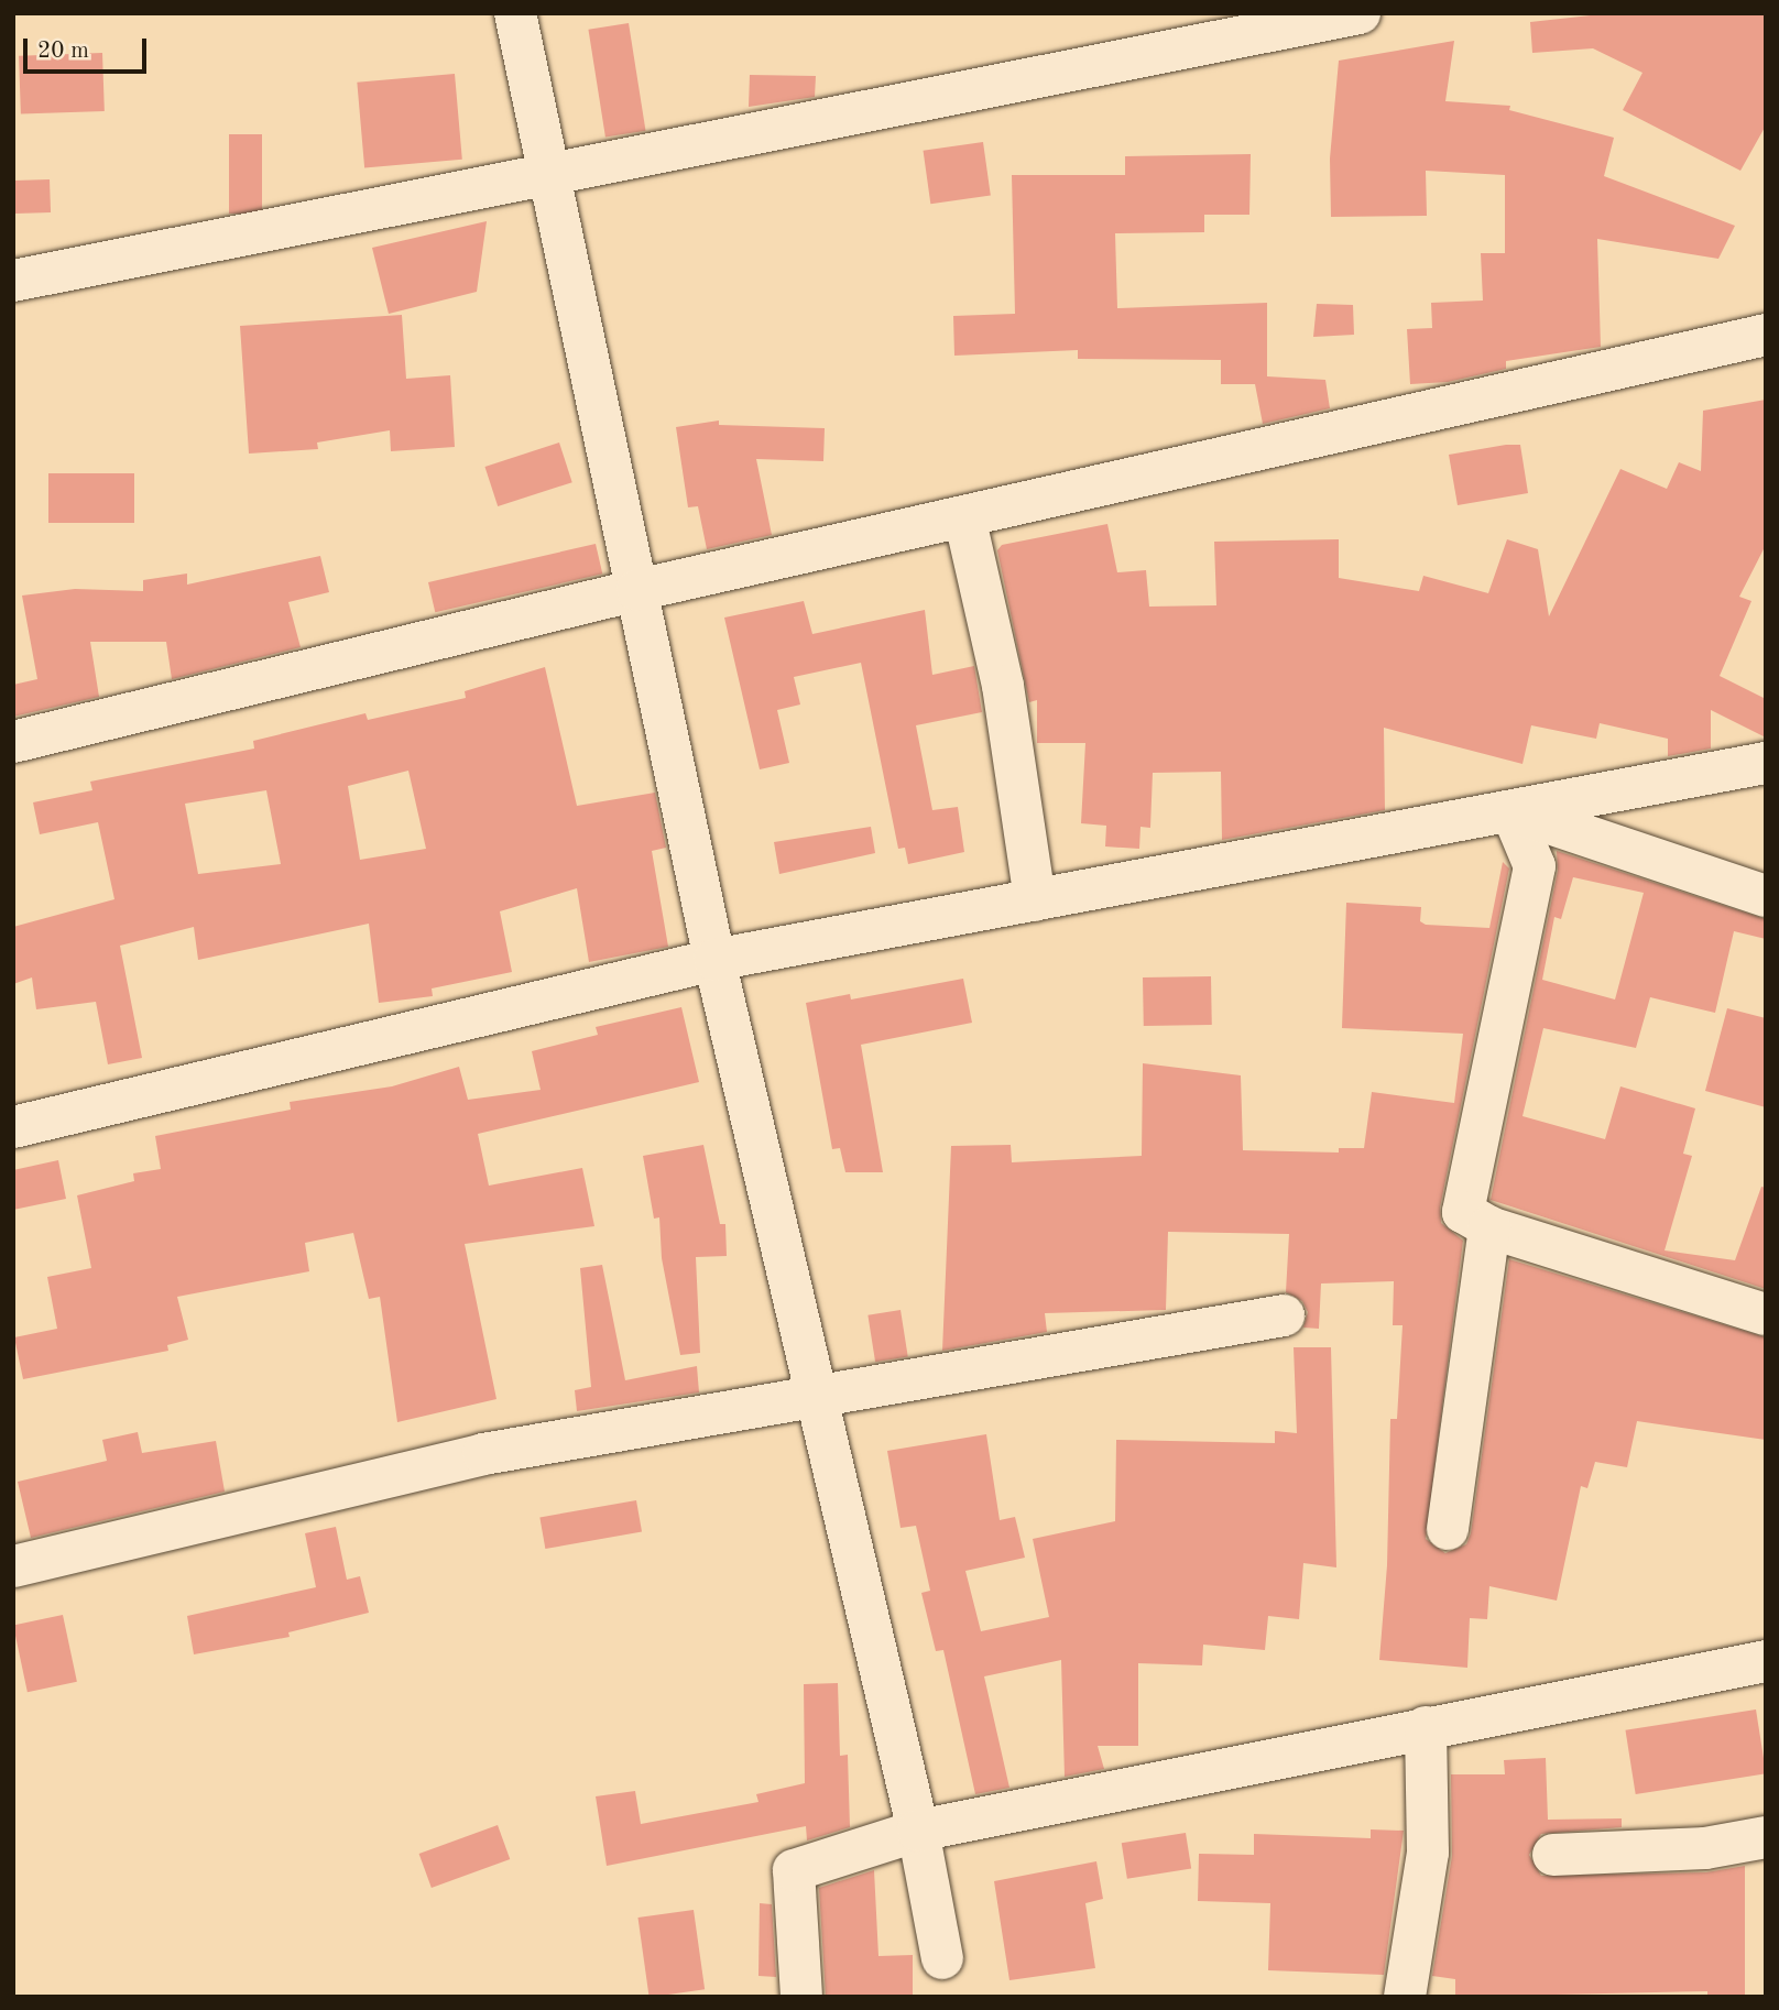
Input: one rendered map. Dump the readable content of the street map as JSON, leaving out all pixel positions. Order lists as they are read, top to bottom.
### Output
{
  "scale_bar": "20 m"
}
